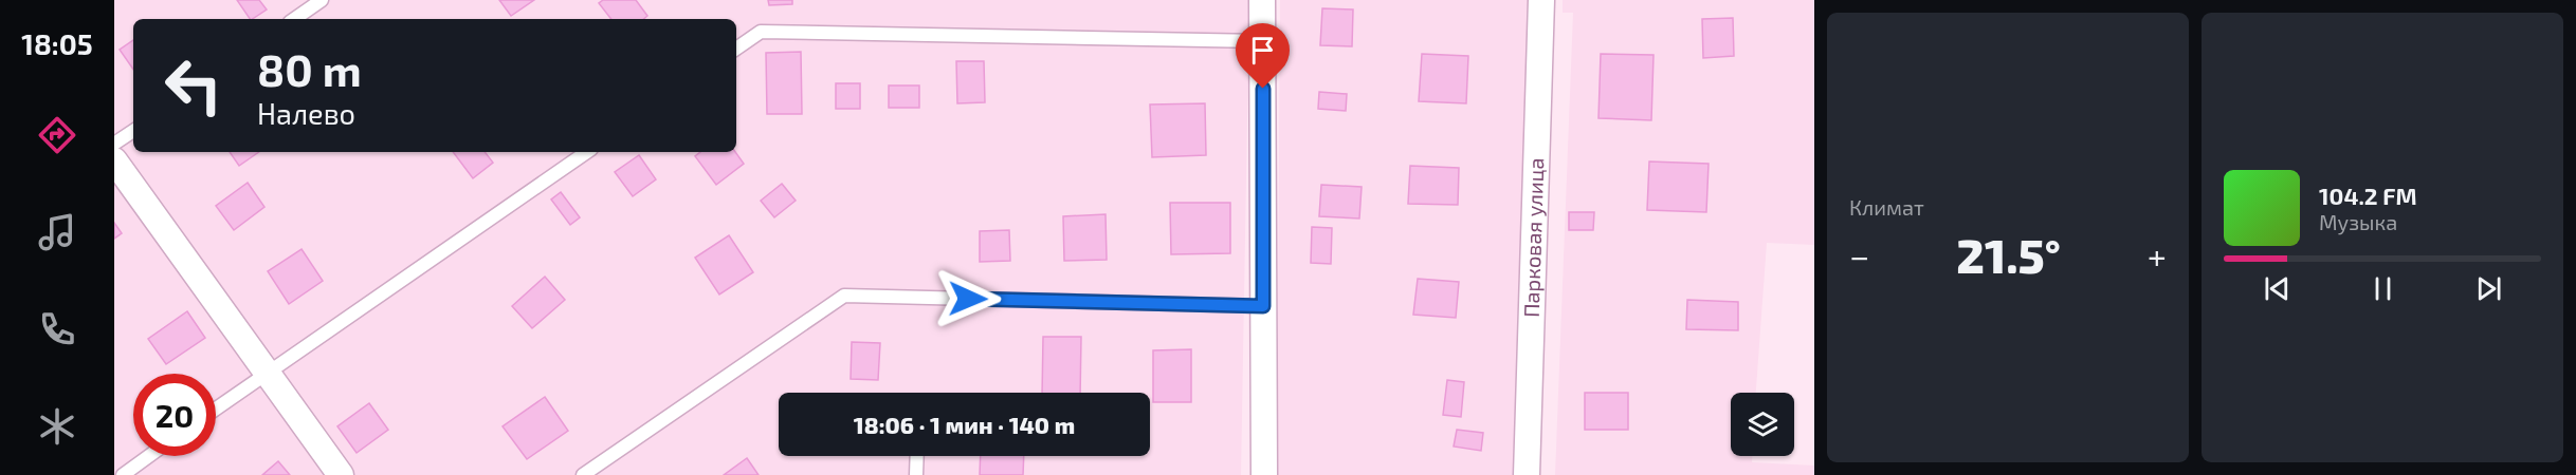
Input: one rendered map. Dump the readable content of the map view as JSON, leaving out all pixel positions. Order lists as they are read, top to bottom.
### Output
{
  "streets": {
    "street": ["Парковая улица"]
  },
  "page": {
    "tabs": "18:05",
    "tile": "Климат",
    "turn": ["80 m", "Налево"],
    "song": ["104.2 FM", "Музыка"],
    "heat": ["−", "21.5°", "+"],
    "limit": "20",
    "trip": "18:06 · 1 мин · 140 m"
  }
}
